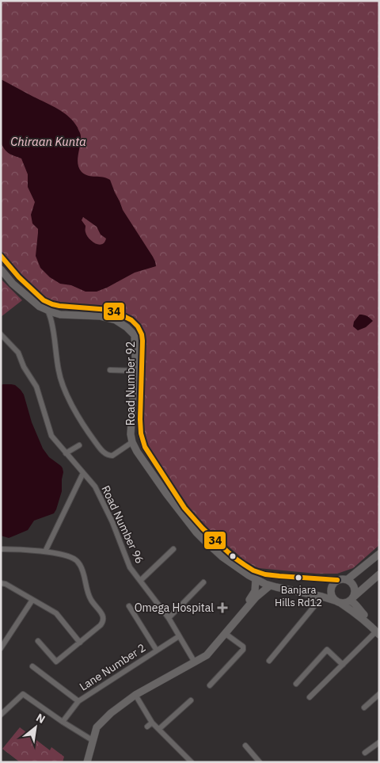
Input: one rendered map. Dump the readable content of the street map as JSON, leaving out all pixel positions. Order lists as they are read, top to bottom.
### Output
{
  "streets": {
    "main road": ["Road Number 92"],
    "street": ["Road Number 96", "Lane Number 2"]
  },
  "crossings": [
    ["Road Number 96", "Lane Number 2"]
  ],
  "water": ["Chiraan Kunta"],
  "places": {
    "other": ["Banjara Hills Rd12"],
    "health": ["Omega Hospital"]
  },
  "lines": ["transit line 34"],
  "north": "top right"
}
